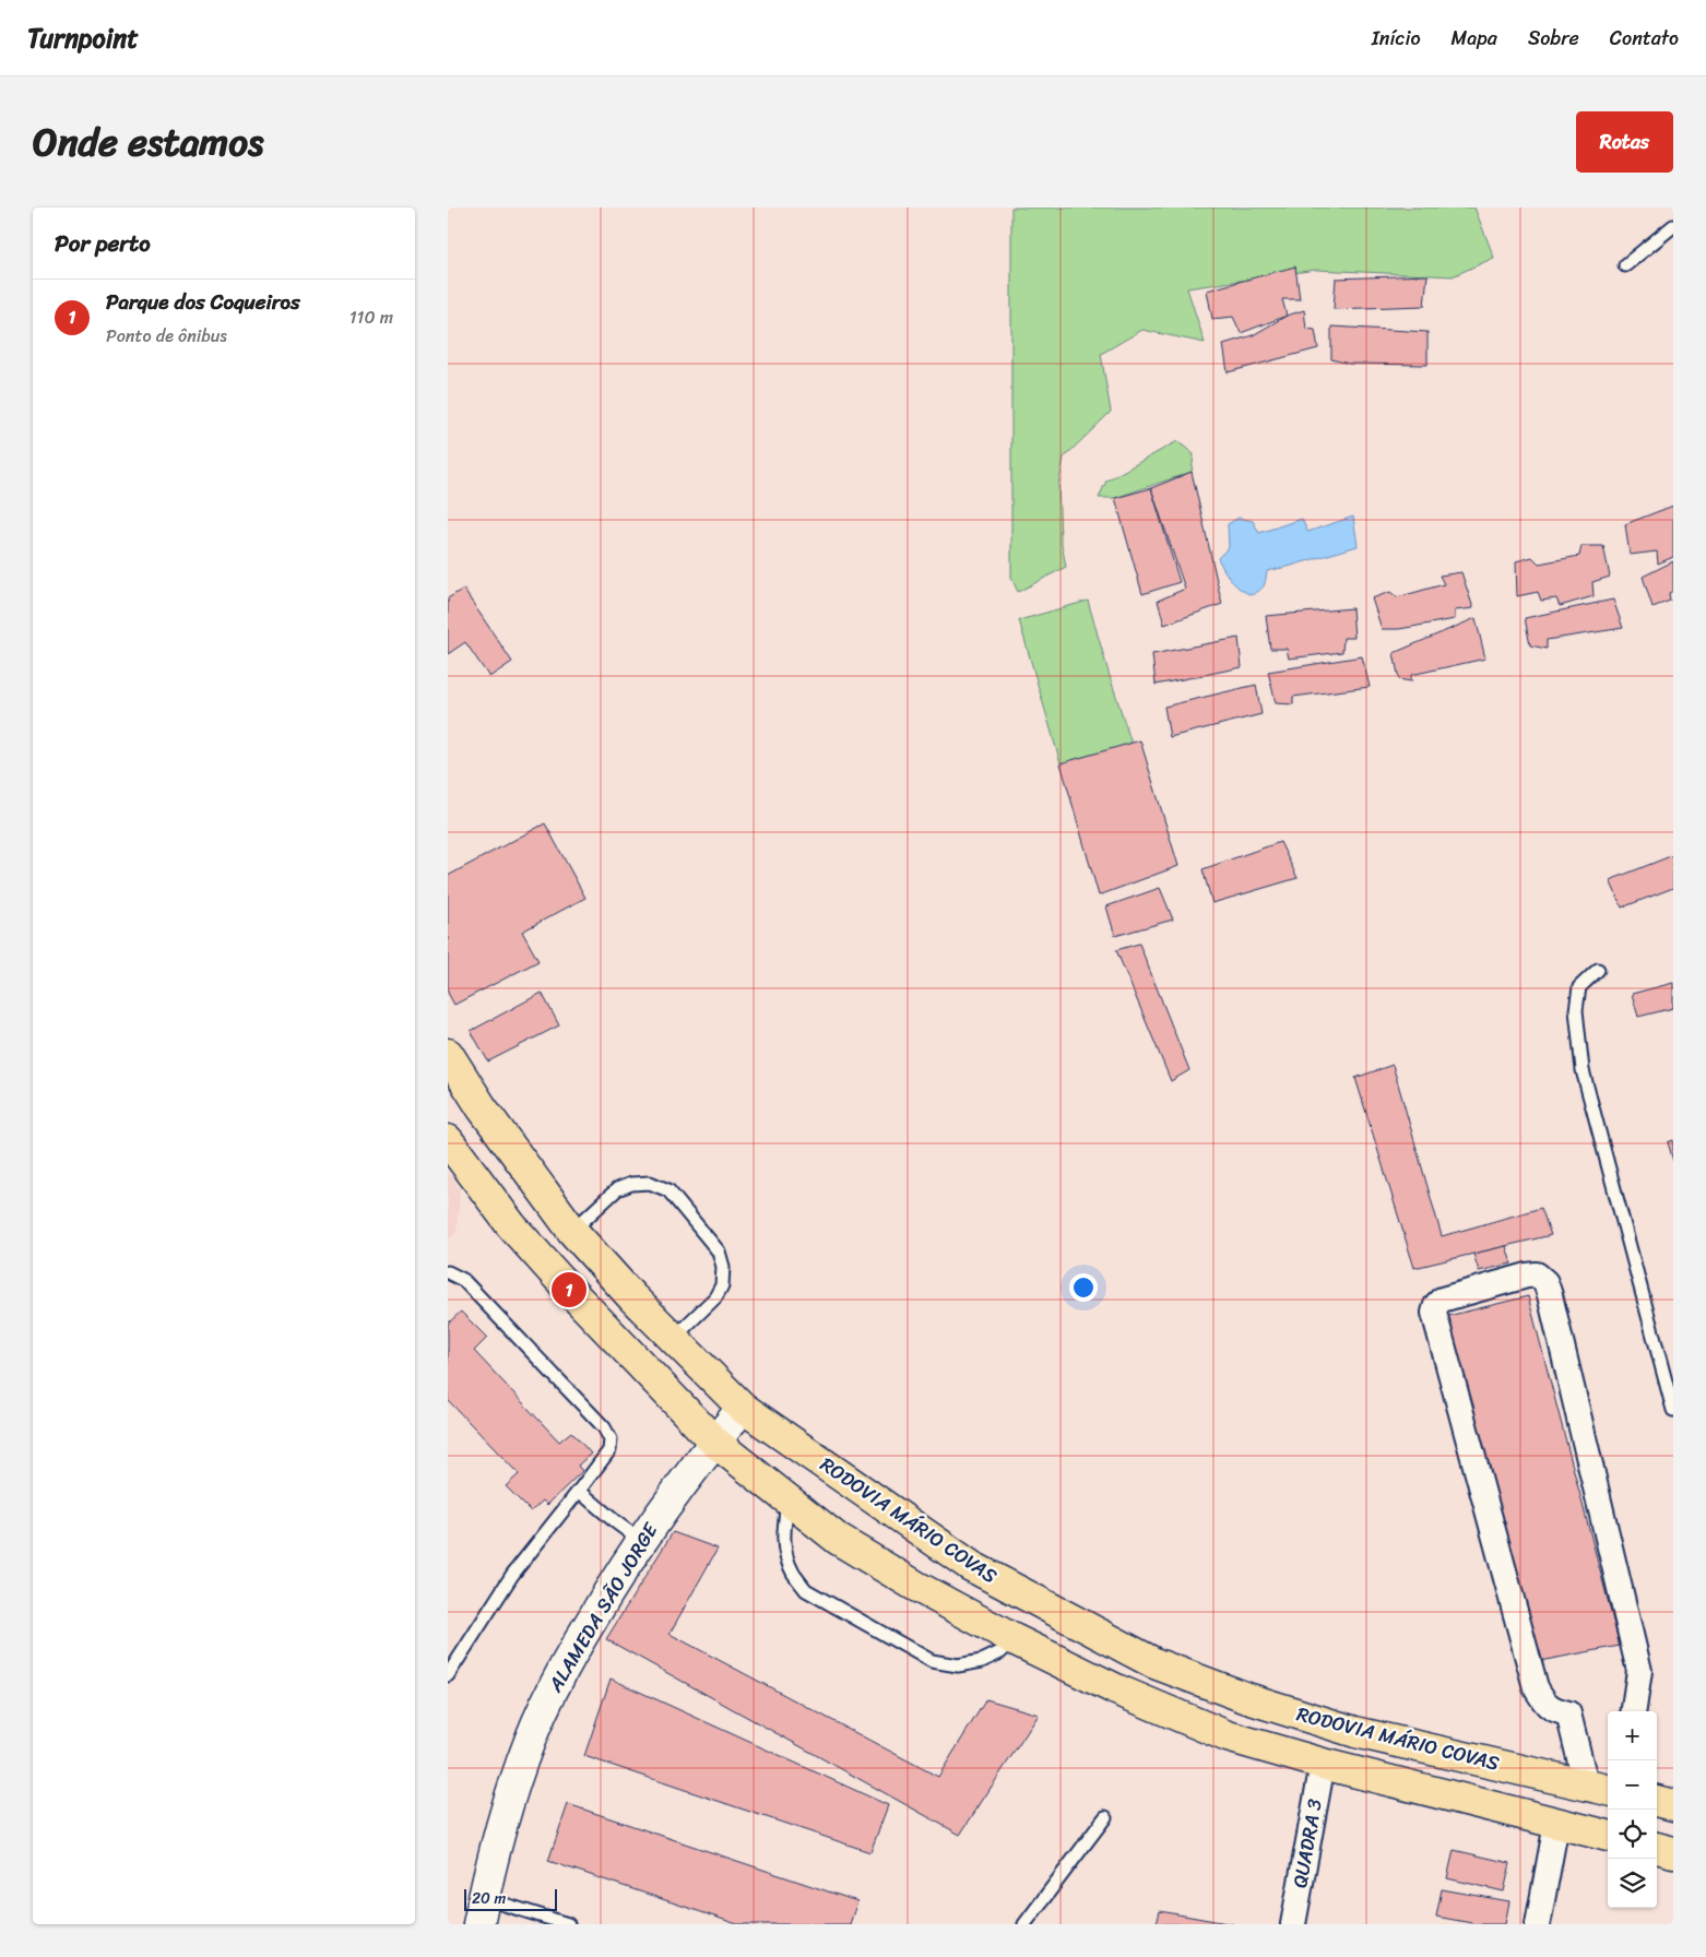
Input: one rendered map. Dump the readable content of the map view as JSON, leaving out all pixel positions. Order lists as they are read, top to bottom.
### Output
{
  "streets": {
    "main road": ["RODOVIA MÁRIO COVAS"],
    "street": ["ALAMEDA SÃO JORGE", "QUADRA 3"]
  },
  "crossings": [
    ["RODOVIA MÁRIO COVAS", "ALAMEDA SÃO JORGE"]
  ],
  "scale_bar": "20 m",
  "page": {
    "header": "Turnpoint",
    "nav": [
      "Início",
      "Mapa",
      "Sobre",
      "Contato"
    ],
    "title": "Onde estamos",
    "buttons": "Rotas",
    "heading": "Por perto",
    "list": [
      {
        "mark": "1",
        "name": "Parque dos Coqueiros",
        "note": "Ponto de ônibus",
        "value": "110 m"
      }
    ],
    "pins": "1",
    "map_buttons": ["+", "−"],
    "scale": "20 m"
  }
}
